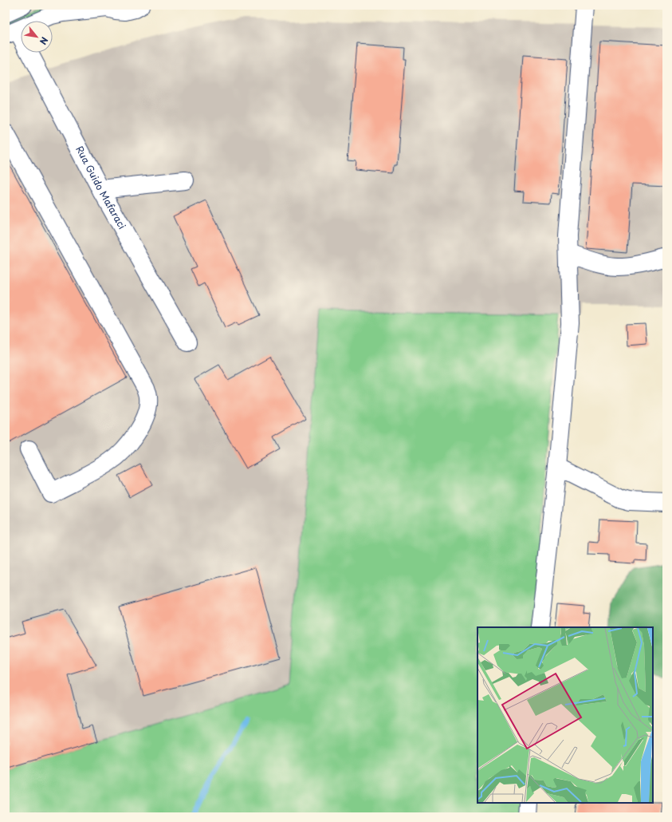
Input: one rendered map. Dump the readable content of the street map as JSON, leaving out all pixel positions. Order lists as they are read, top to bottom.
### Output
{
  "streets": {
    "street": ["Rua Guido Mafaraci"]
  },
  "north": "bottom right"
}
